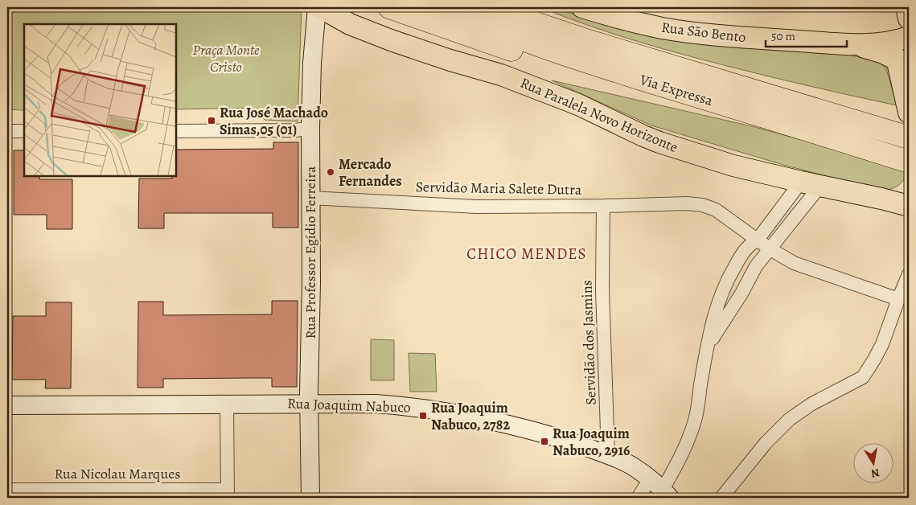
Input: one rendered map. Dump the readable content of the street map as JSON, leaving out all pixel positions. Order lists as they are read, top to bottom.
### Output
{
  "streets": {
    "highway": ["Via Expressa"],
    "main road": [
      "Rua São Bento",
      "Rua Paralela Novo Horizonte",
      "Rua Professor Egídio Ferreira",
      "Rua Joaquim Nabuco"
    ],
    "street": ["Servidão Maria Salete Dutra", "Servidão dos Jasmins", "Rua Nicolau Marques"]
  },
  "crossings": [
    ["Rua Paralela Novo Horizonte", "Rua Professor Egídio Ferreira"],
    ["Servidão Maria Salete Dutra", "Rua Professor Egídio Ferreira"],
    ["Servidão Maria Salete Dutra", "Servidão dos Jasmins"],
    ["Rua Professor Egídio Ferreira", "Rua Joaquim Nabuco"],
    ["Servidão dos Jasmins", "Rua Joaquim Nabuco"]
  ],
  "districts": ["CHICO MENDES"],
  "parks": ["Praça Monte Cristo"],
  "places": {
    "transit": ["Rua José Machado Simas,05 (01)", "Rua Joaquim Nabuco, 2782", "Rua Joaquim Nabuco, 2916"],
    "other": ["Mercado Fernandes"]
  },
  "scale_bar": "50 m",
  "north": "bottom"
}
